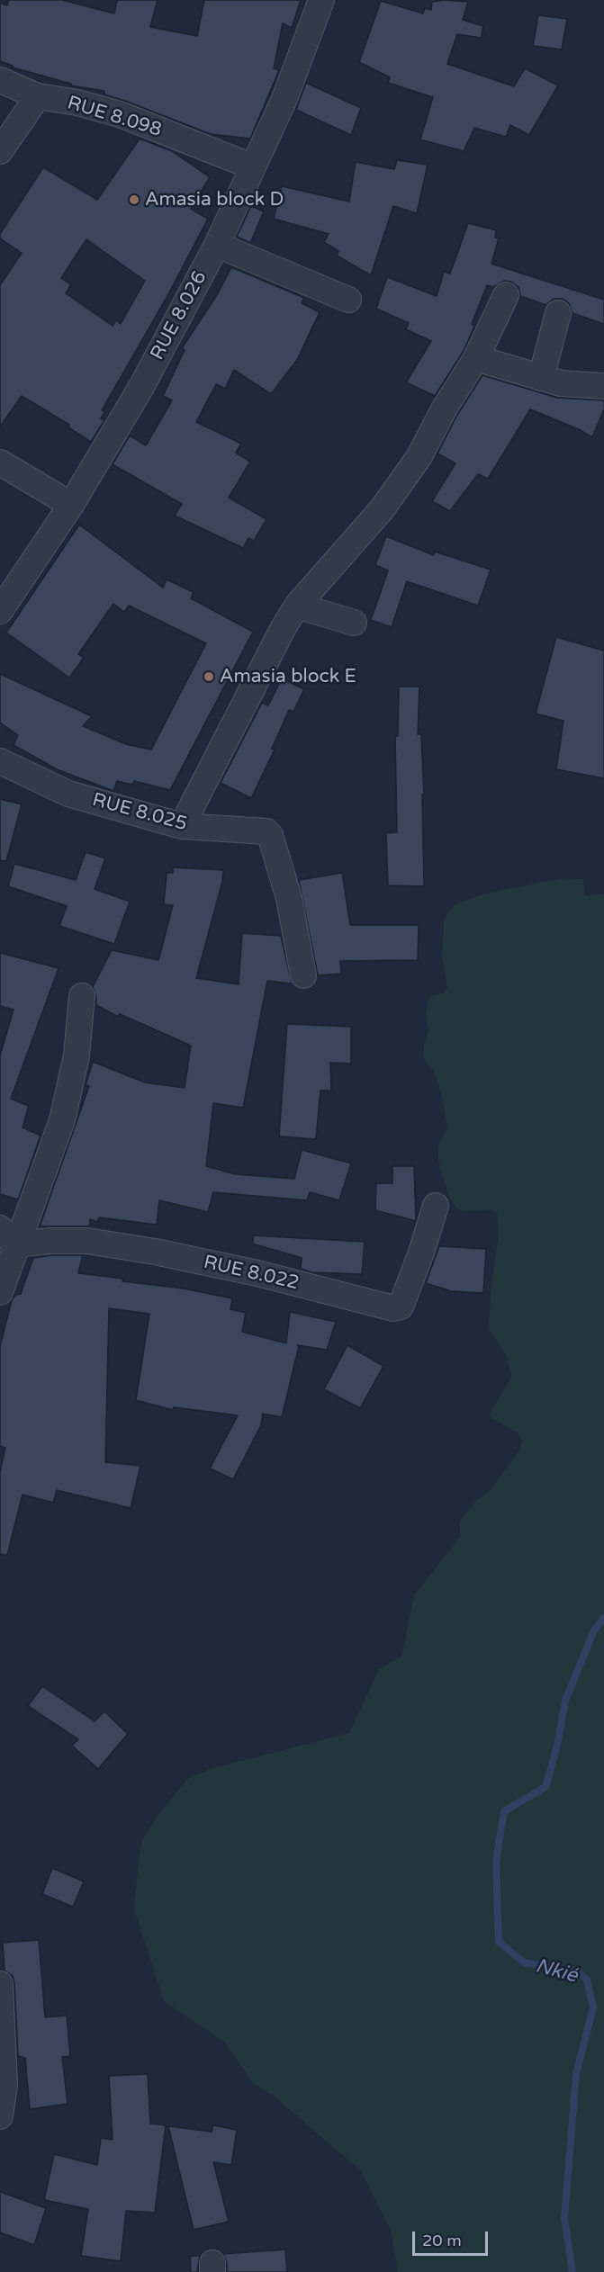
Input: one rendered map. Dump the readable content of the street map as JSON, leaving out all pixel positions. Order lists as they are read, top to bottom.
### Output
{
  "streets": {
    "street": [
      "RUE 8.098",
      "RUE 8.026",
      "RUE 8.025",
      "RUE 8.022"
    ]
  },
  "crossings": [
    ["RUE 8.098", "RUE 8.026"]
  ],
  "water": ["Nkié"],
  "places": ["Amasia block D", "Amasia block E"],
  "scale_bar": "20 m"
}
